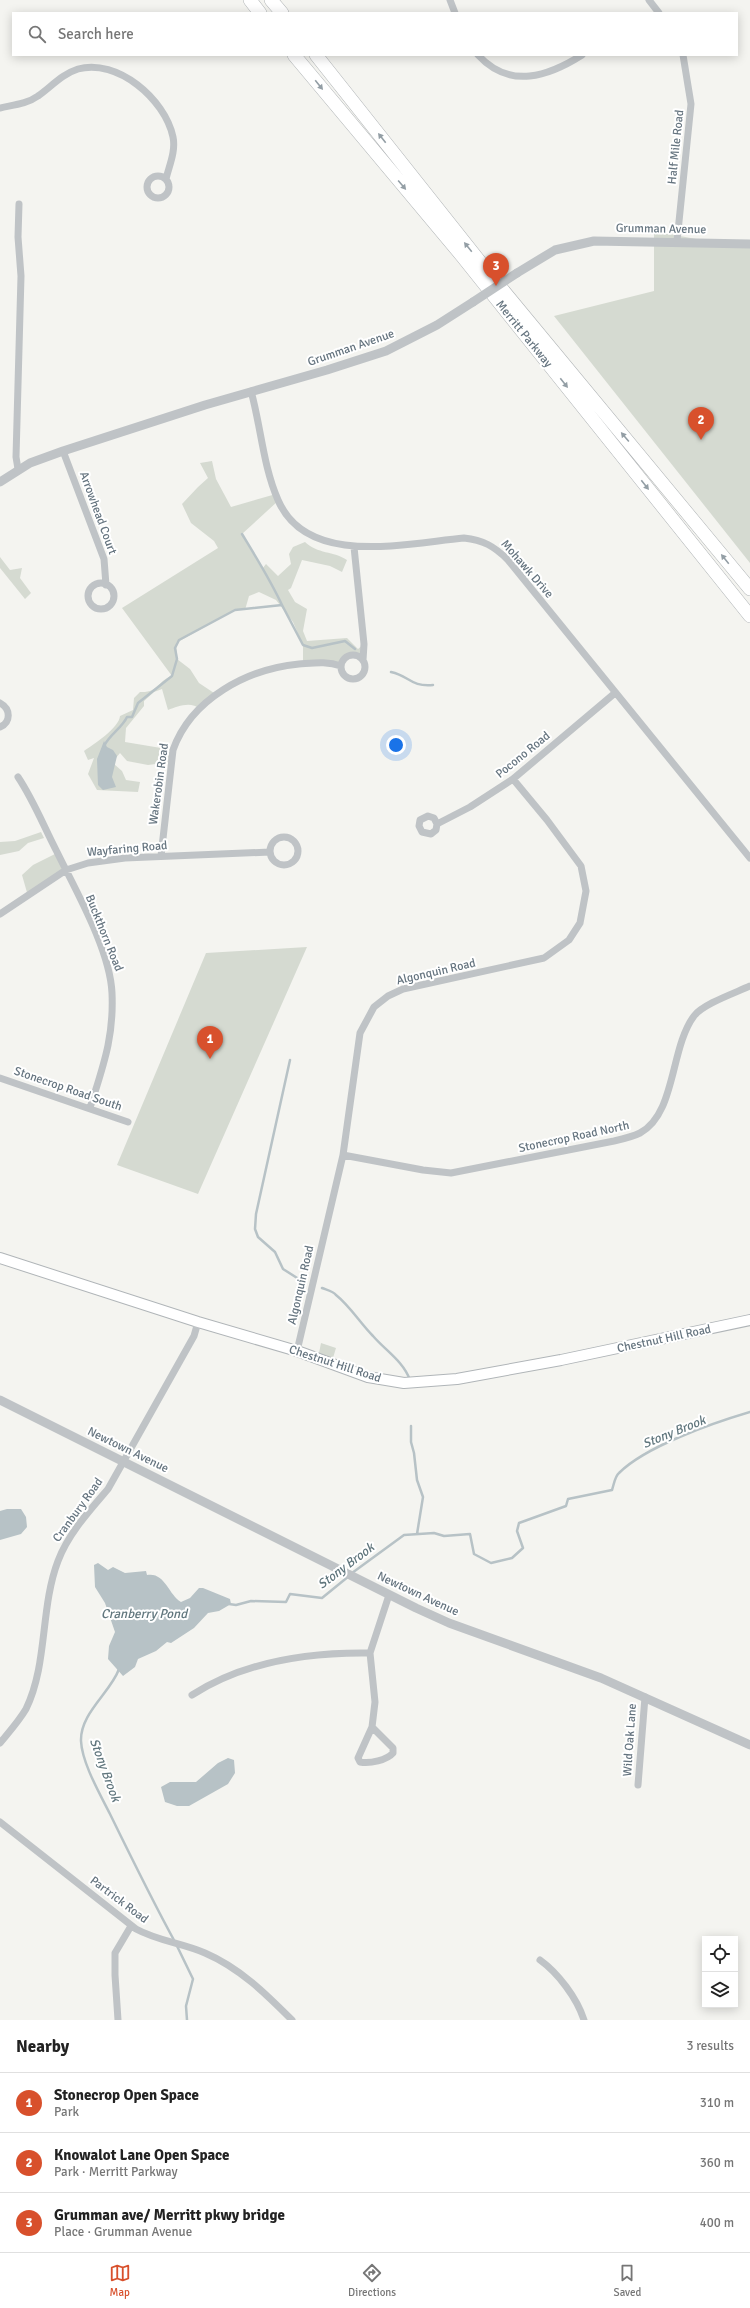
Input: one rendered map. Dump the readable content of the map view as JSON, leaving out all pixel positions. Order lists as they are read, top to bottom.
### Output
{
  "streets": {
    "highway": ["Merritt Parkway"],
    "main road": ["Chestnut Hill Road"],
    "street": [
      "Half Mile Road",
      "Grumman Avenue",
      "Arrowhead Court",
      "Mohawk Drive",
      "Pocono Road",
      "Wakerobin Road",
      "Wayfaring Road",
      "Buckthorn Road",
      "Algonquin Road",
      "Stonecrop Road South",
      "Stonecrop Road North",
      "Newtown Avenue",
      "Cranbury Road",
      "Wild Oak Lane",
      "Partrick Road"
    ]
  },
  "crossings": [
    ["Half Mile Road", "Grumman Avenue"],
    ["Grumman Avenue", "Arrowhead Court"],
    ["Grumman Avenue", "Mohawk Drive"],
    ["Mohawk Drive", "Pocono Road"],
    ["Mohawk Drive", "Wakerobin Road"],
    ["Pocono Road", "Algonquin Road"],
    ["Wakerobin Road", "Wayfaring Road"],
    ["Wayfaring Road", "Buckthorn Road"],
    ["Buckthorn Road", "Stonecrop Road South"],
    ["Algonquin Road", "Stonecrop Road North"],
    ["Algonquin Road", "Chestnut Hill Road"],
    ["Chestnut Hill Road", "Cranbury Road"],
    ["Newtown Avenue", "Cranbury Road"],
    ["Newtown Avenue", "Wild Oak Lane"]
  ],
  "water": ["Stony Brook", "Cranberry Pond"],
  "page": {
    "search": "Search here",
    "pins": ["3", "2", "1"],
    "heading": ["Nearby", "3 results"],
    "list": [
      {
        "mark": "1",
        "name": "Stonecrop Open Space",
        "note": "Park",
        "value": "310 m"
      },
      {
        "mark": "2",
        "name": "Knowalot Lane Open Space",
        "note": "Park · Merritt Parkway",
        "value": "360 m"
      },
      {
        "mark": "3",
        "name": "Grumman ave/ Merritt pkwy bridge",
        "note": "Place · Grumman Avenue",
        "value": "400 m"
      }
    ],
    "nav": ["Map", "Directions", "Saved"]
  }
}
